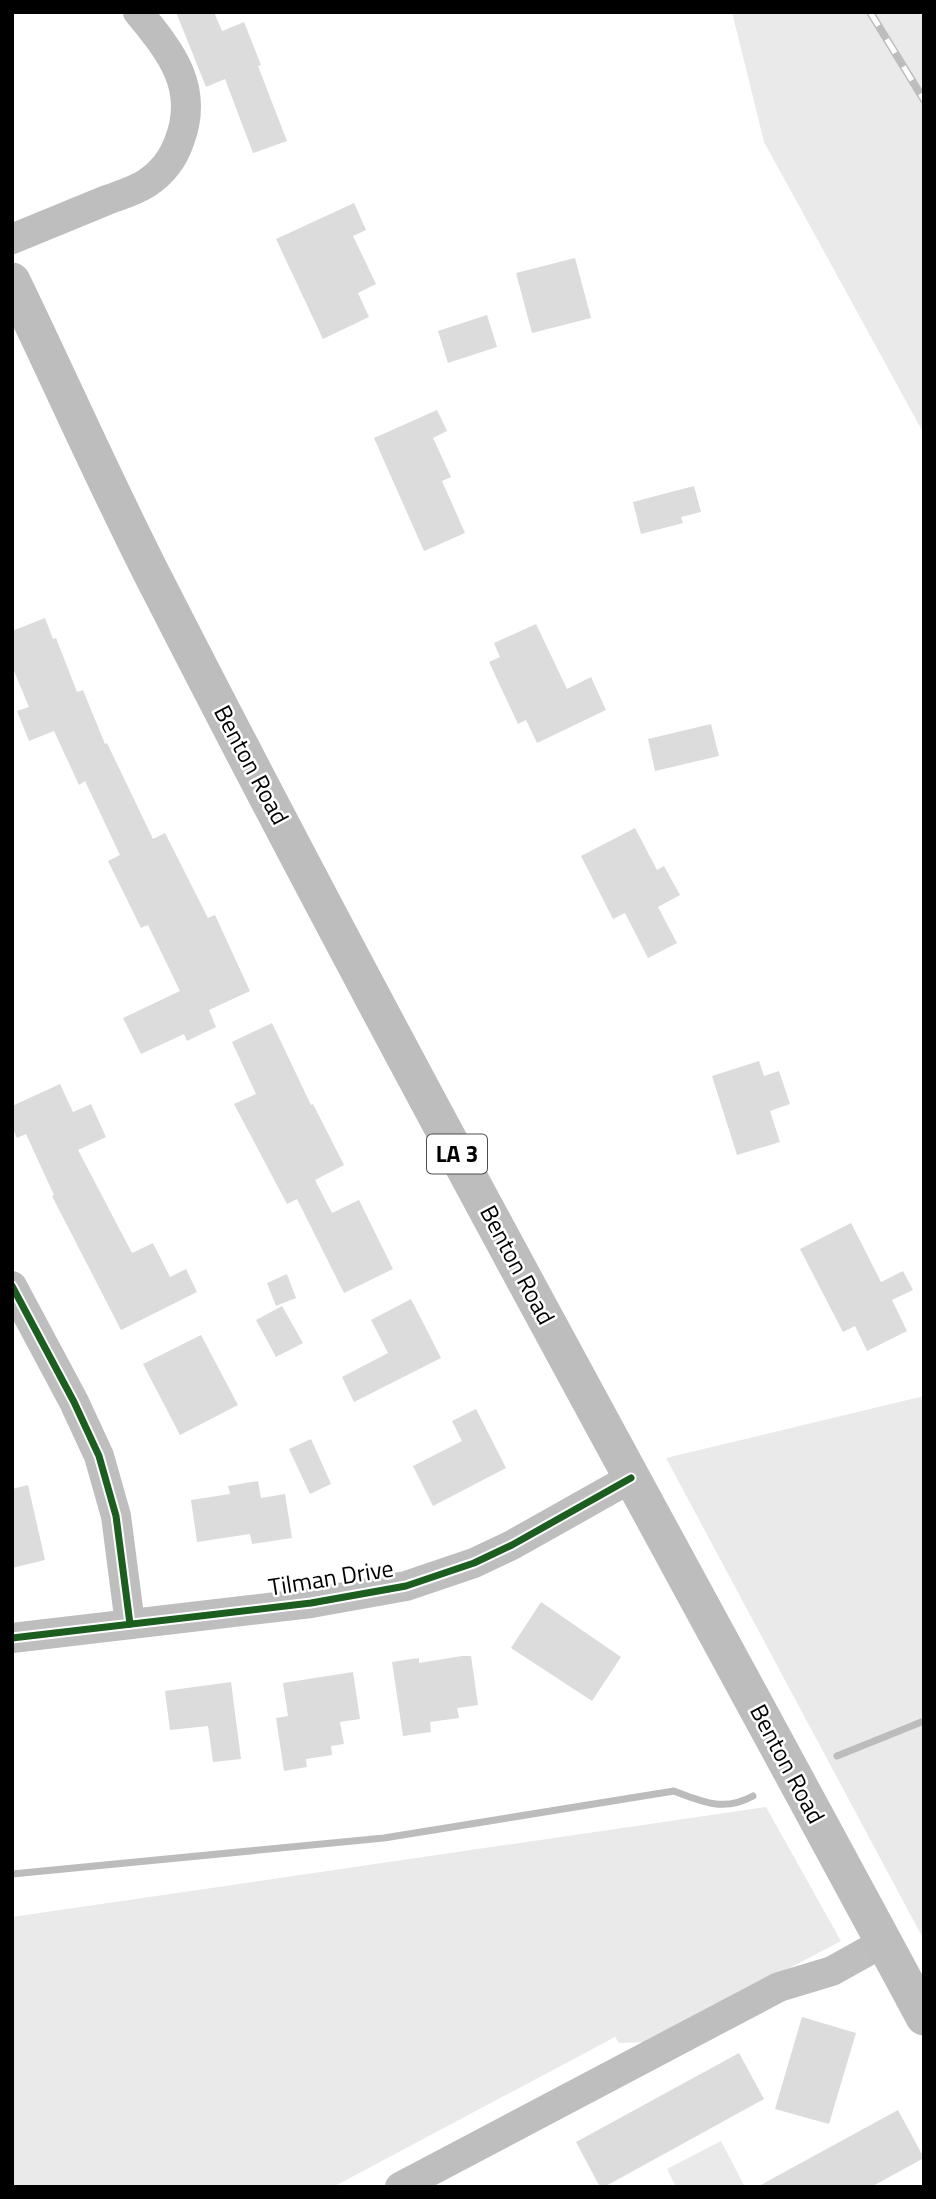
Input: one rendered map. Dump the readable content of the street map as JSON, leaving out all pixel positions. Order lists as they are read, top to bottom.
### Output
{
  "streets": {
    "main road": ["Benton Road", "LA 3"],
    "street": ["Tilman Drive"]
  },
  "crossings": [
    ["Benton Road", "Tilman Drive"]
  ]
}
